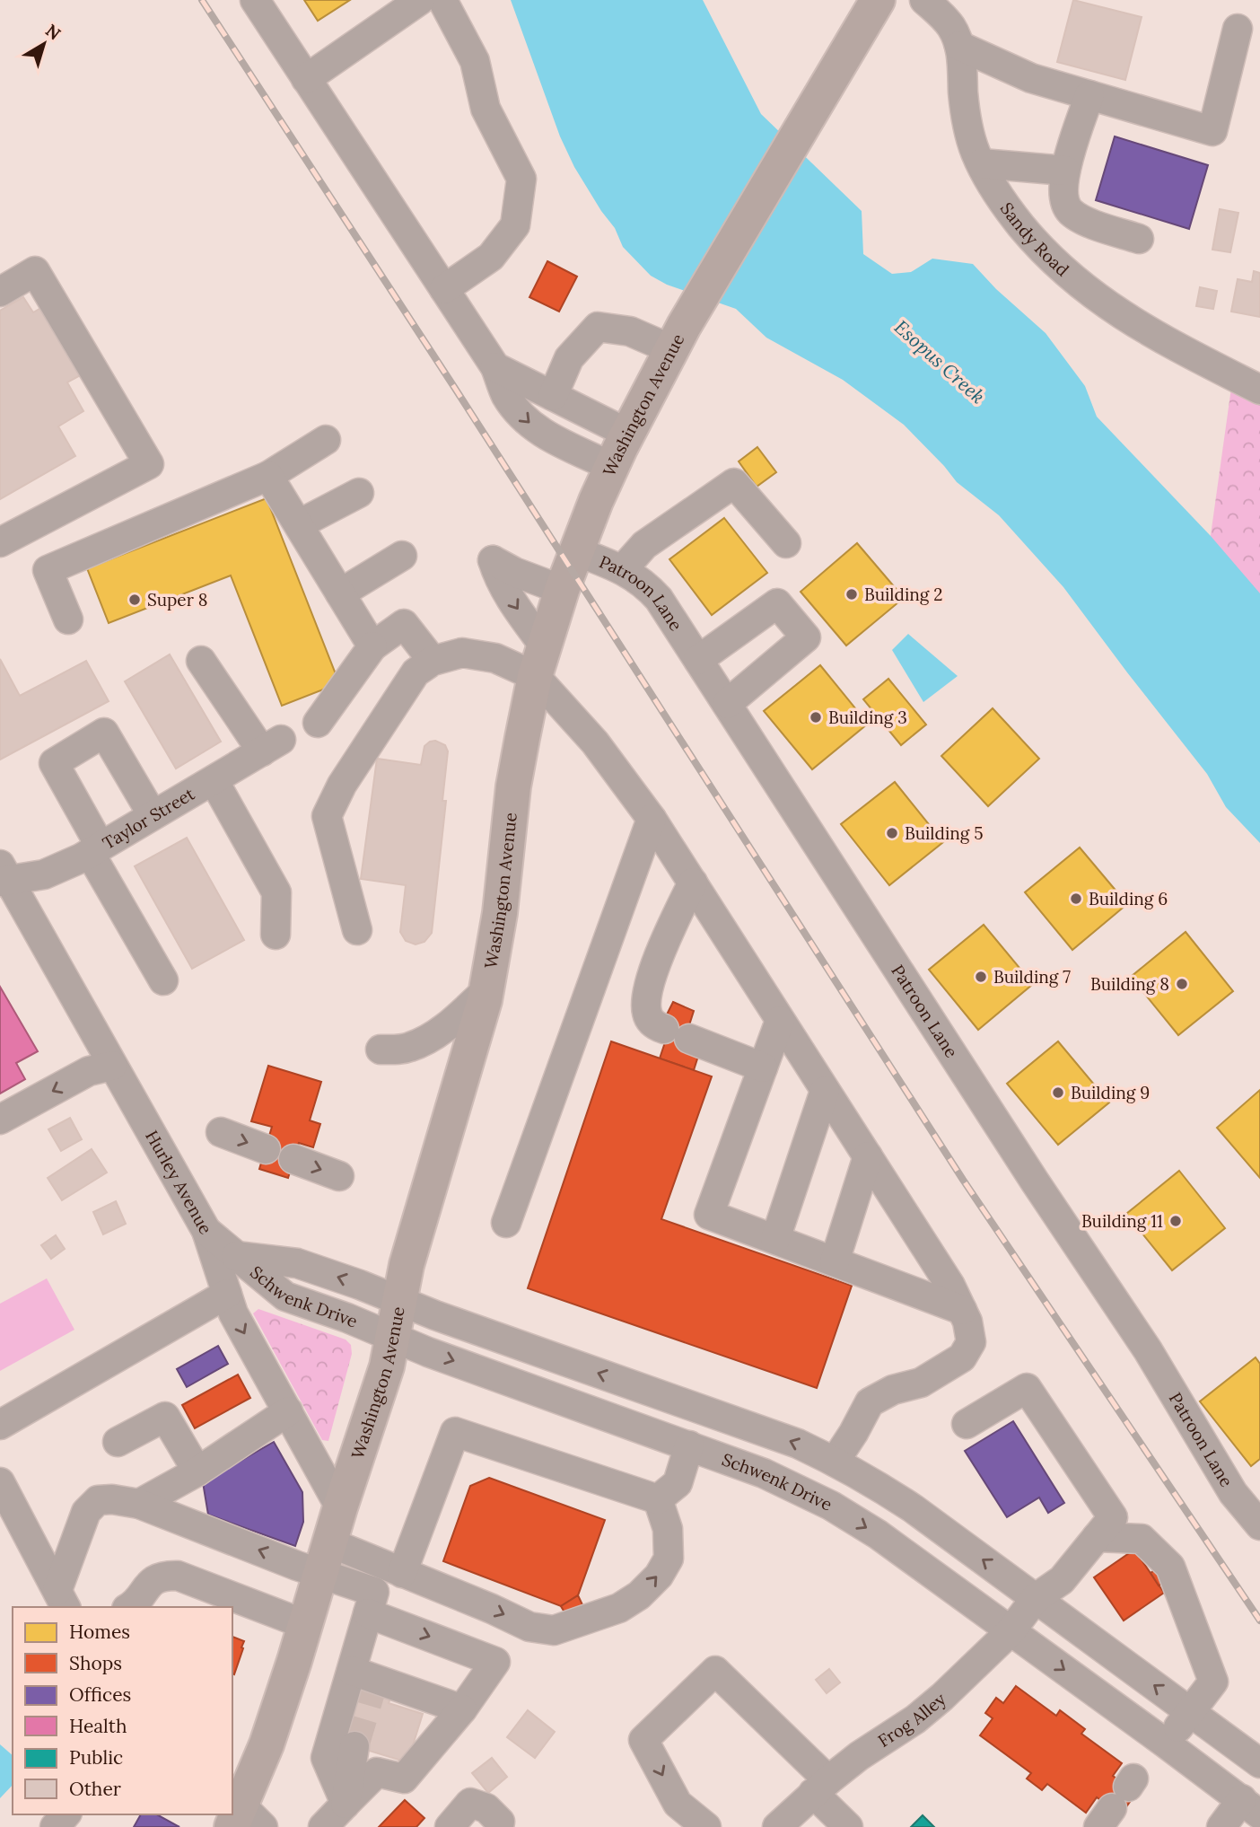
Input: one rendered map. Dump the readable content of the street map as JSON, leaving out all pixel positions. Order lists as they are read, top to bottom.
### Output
{
  "streets": {
    "main road": ["Washington Avenue"],
    "street": [
      "Sandy Road",
      "Patroon Lane",
      "Taylor Street",
      "Hurley Avenue",
      "Schwenk Drive",
      "Frog Alley"
    ]
  },
  "crossings": [
    ["Washington Avenue", "Patroon Lane"],
    ["Washington Avenue", "Hurley Avenue"],
    ["Washington Avenue", "Schwenk Drive"],
    ["Taylor Street", "Hurley Avenue"],
    ["Hurley Avenue", "Schwenk Drive"],
    ["Schwenk Drive", "Frog Alley"]
  ],
  "water": ["Esopus Creek"],
  "places": [
    "Building 2",
    "Super 8",
    "Building 3",
    "Building 5",
    "Building 6",
    "Building 7",
    "Building 8",
    "Building 9",
    "Building 11"
  ],
  "legend": [
    "Homes",
    "Shops",
    "Offices",
    "Health",
    "Public",
    "Other"
  ],
  "north": "top right"
}
